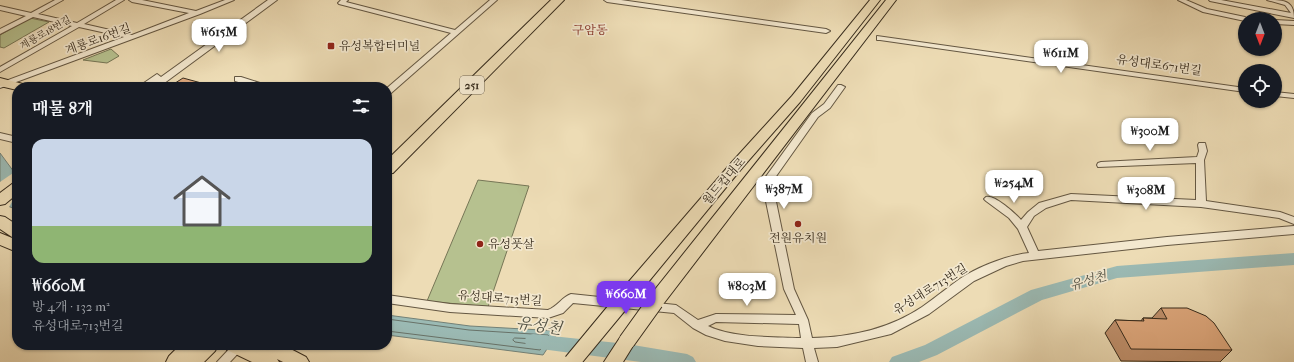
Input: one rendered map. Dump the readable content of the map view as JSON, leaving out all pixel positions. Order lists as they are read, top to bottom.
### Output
{
  "streets": {
    "highway": ["251"],
    "main road": ["월드컵대로"],
    "street": [
      "계룡로18번길",
      "계룡로16번길",
      "유성대로671번길",
      "유성대로713번길"
    ]
  },
  "districts": ["구암동"],
  "water": ["유성천"],
  "places": {
    "transit": ["유성복합터미널"],
    "other": ["전원유치원", "유성풋살"]
  },
  "north": "bottom",
  "page": {
    "price": [
      "₩615M",
      "₩611M",
      "₩300M",
      "₩254M",
      "₩387M",
      "₩308M",
      "₩803M",
      "₩660M"
    ],
    "heading": "매물 8개",
    "list": [
      {
        "name": "₩660M",
        "note": "방 4개 · 132 m² · 유성대로713번길"
      }
    ]
  }
}
